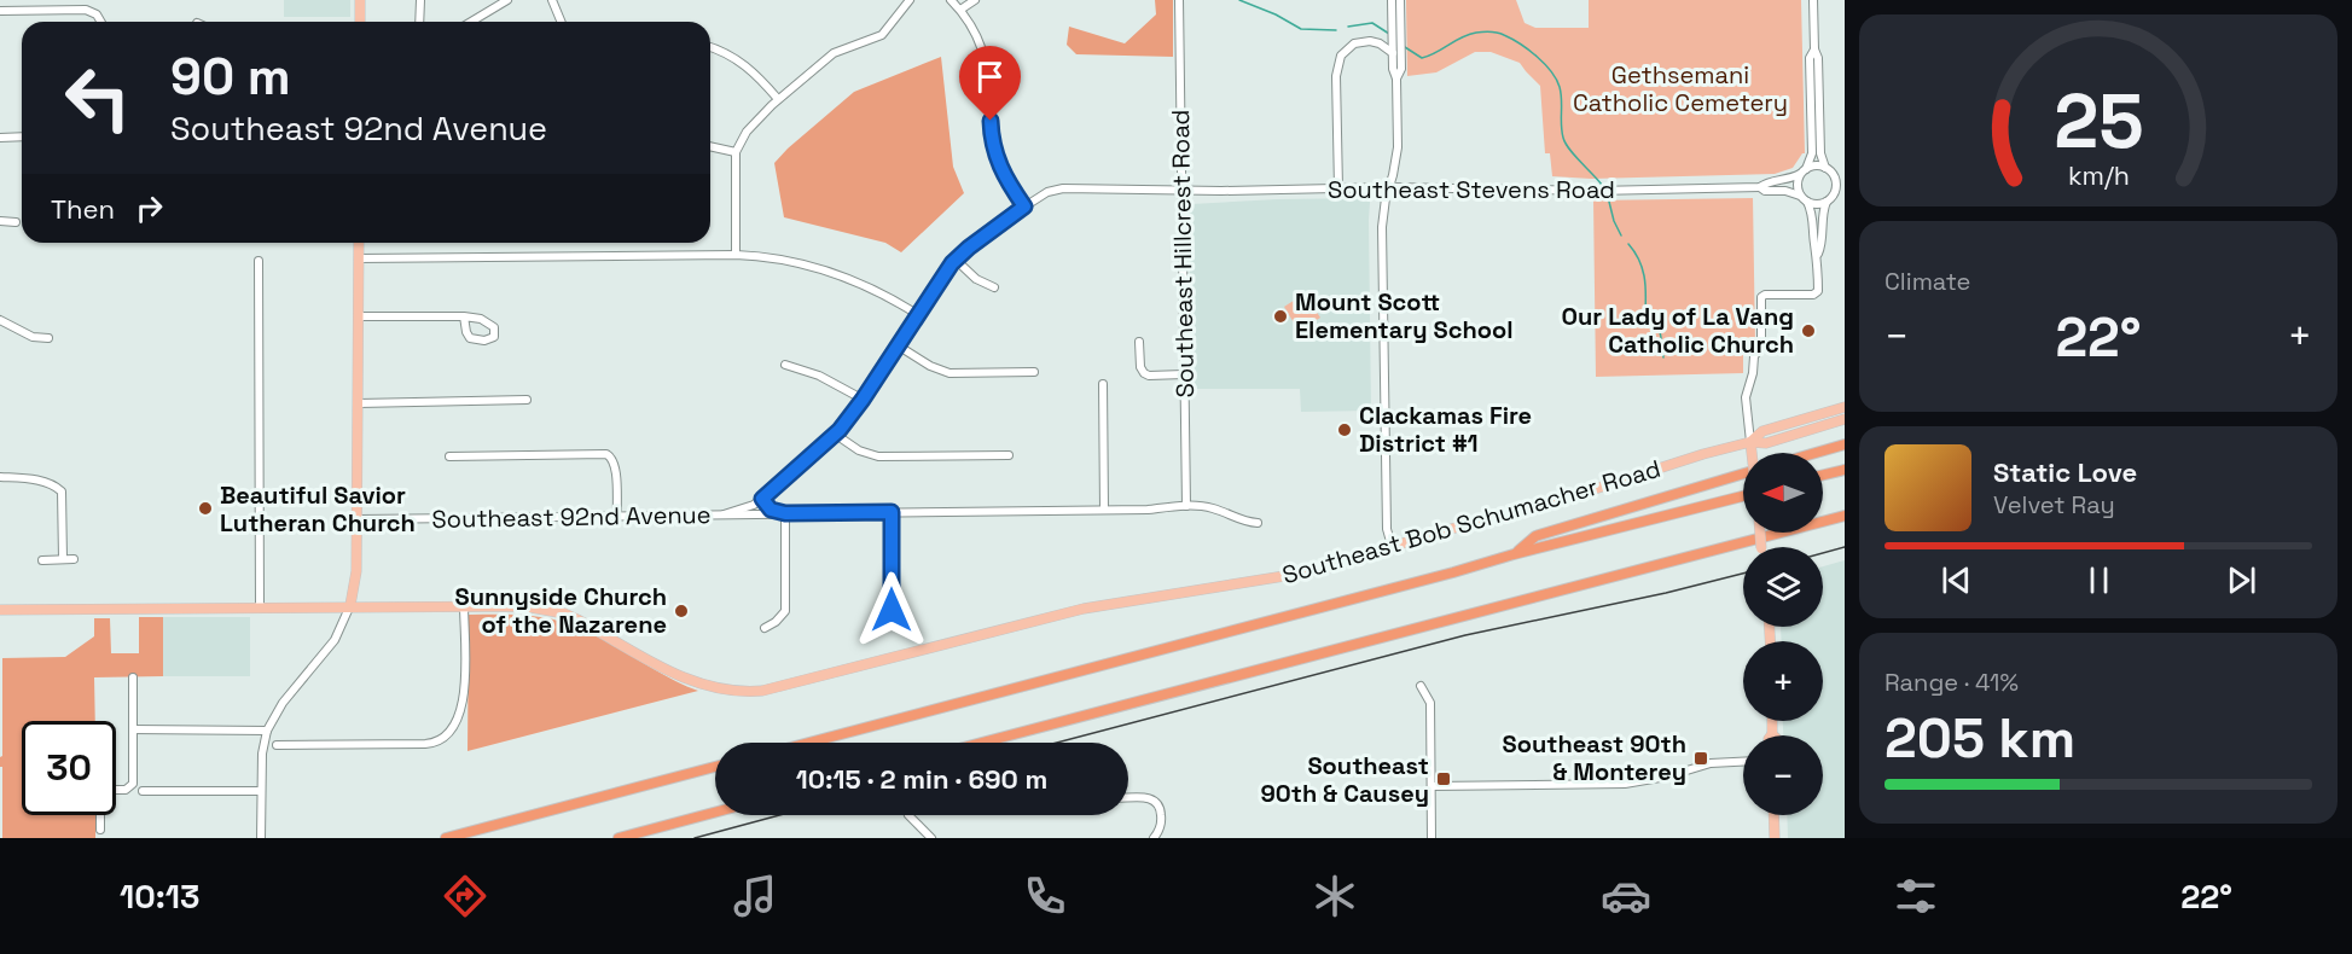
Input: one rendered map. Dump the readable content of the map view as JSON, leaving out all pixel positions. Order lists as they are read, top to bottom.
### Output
{
  "streets": {
    "main road": ["Southeast Bob Schumacher Road"],
    "street": ["Southeast Stevens Road", "Southeast Hillcrest Road", "Southeast 92nd Avenue"]
  },
  "crossings": [
    ["Southeast Stevens Road", "Southeast Hillcrest Road"],
    ["Southeast Stevens Road", "Southeast 92nd Avenue"],
    ["Southeast Hillcrest Road", "Southeast 92nd Avenue"]
  ],
  "parks": ["Gethsemani Catholic Cemetery"],
  "places": {
    "other": [
      "Mount Scott Elementary School",
      "Our Lady of La Vang Catholic Church",
      "Clackamas Fire District #1",
      "Beautiful Savior Lutheran Church",
      "Sunnyside Church of the Nazarene"
    ],
    "transit": ["Southeast 90th & Monterey", "Southeast 90th & Causey"]
  },
  "north": "left",
  "page": {
    "turn": ["90 m", "Southeast 92nd Avenue"],
    "then": "Then",
    "tile": [
      "Climate",
      ["Range · 41%", "205 km"]
    ],
    "heat": ["−", "22°", "+"],
    "song": ["Static Love", "Velvet Ray"],
    "map_buttons": ["+", "−"],
    "limit": "30",
    "trip": "10:15 · 2 min · 690 m",
    "tabs": ["10:13", "22°"],
    "gauge": ["25", "km/h"]
  }
}
